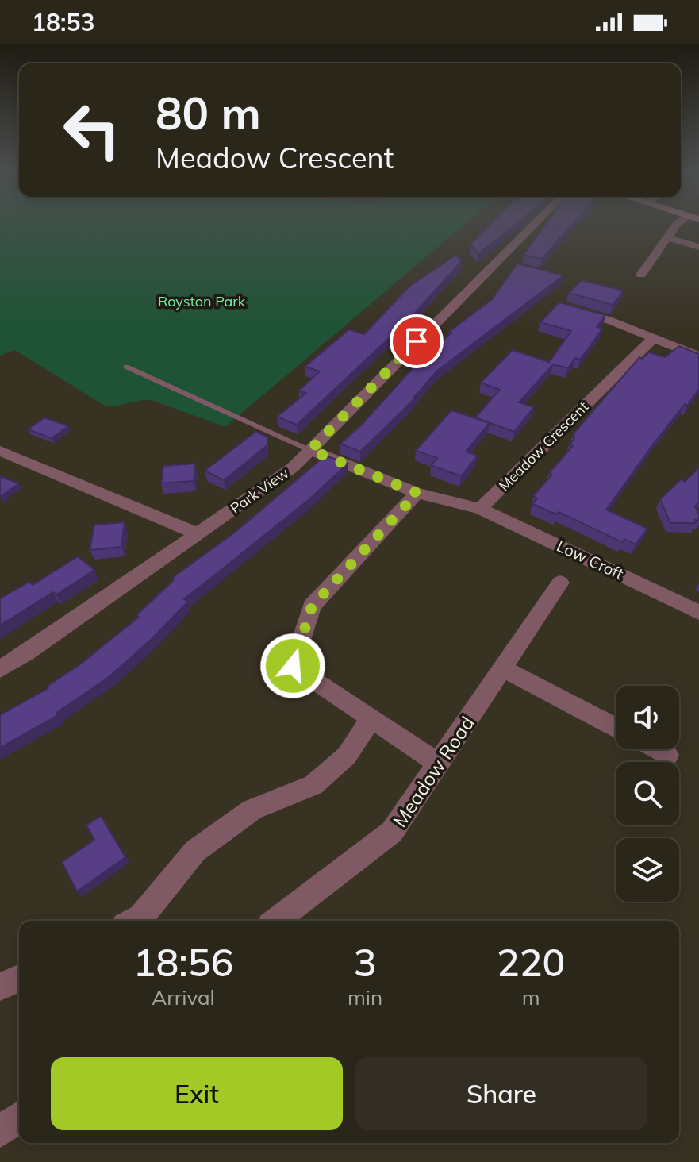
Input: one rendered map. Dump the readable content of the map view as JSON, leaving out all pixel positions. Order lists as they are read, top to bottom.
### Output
{
  "streets": {
    "street": [
      "Meadow Crescent",
      "Park View",
      "Low Croft",
      "Meadow Road"
    ]
  },
  "crossings": [
    ["Meadow Crescent", "Low Croft"]
  ],
  "parks": ["Royston Park"],
  "page": {
    "status": "18:53",
    "turn": ["80 m", "Meadow Crescent"],
    "eta": [
      "18:56",
      "Arrival",
      "3",
      "min",
      "220",
      "m"
    ],
    "buttons": ["Exit", "Share"]
  }
}
